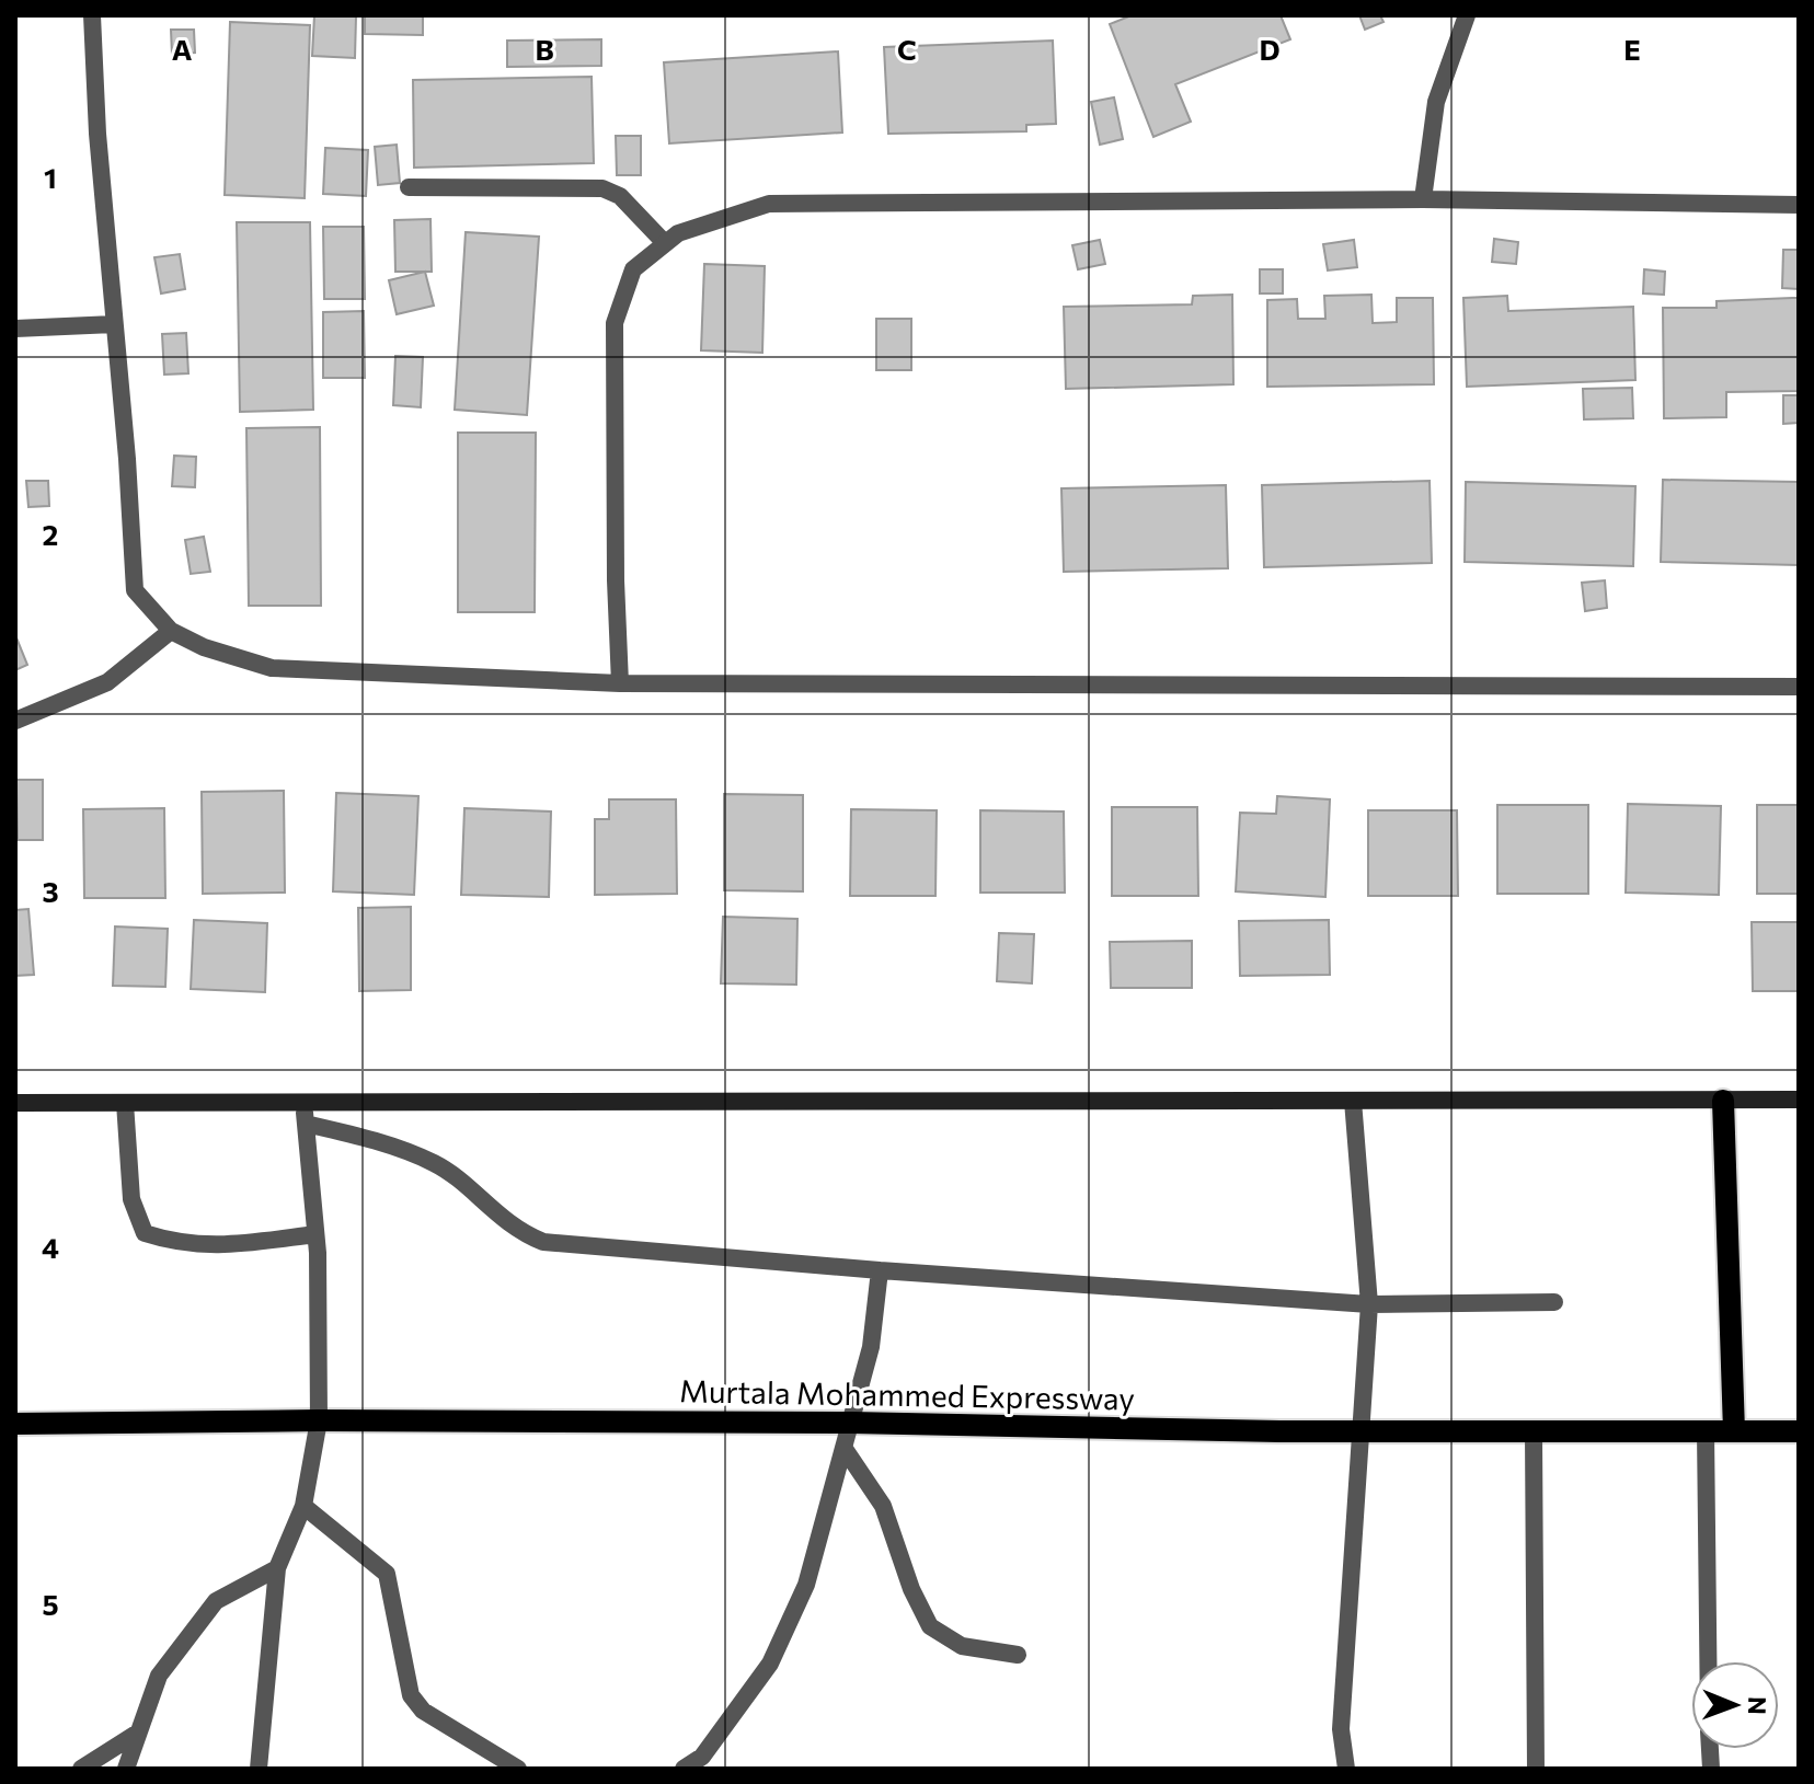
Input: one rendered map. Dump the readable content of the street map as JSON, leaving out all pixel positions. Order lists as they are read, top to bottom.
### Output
{
  "streets": {
    "main road": ["Murtala Mohammed Expressway"]
  },
  "north": "right",
  "grid": {
    "columns": [
      "A",
      "B",
      "C",
      "D",
      "E"
    ],
    "rows": [
      "1",
      "2",
      "3",
      "4",
      "5"
    ]
  }
}
